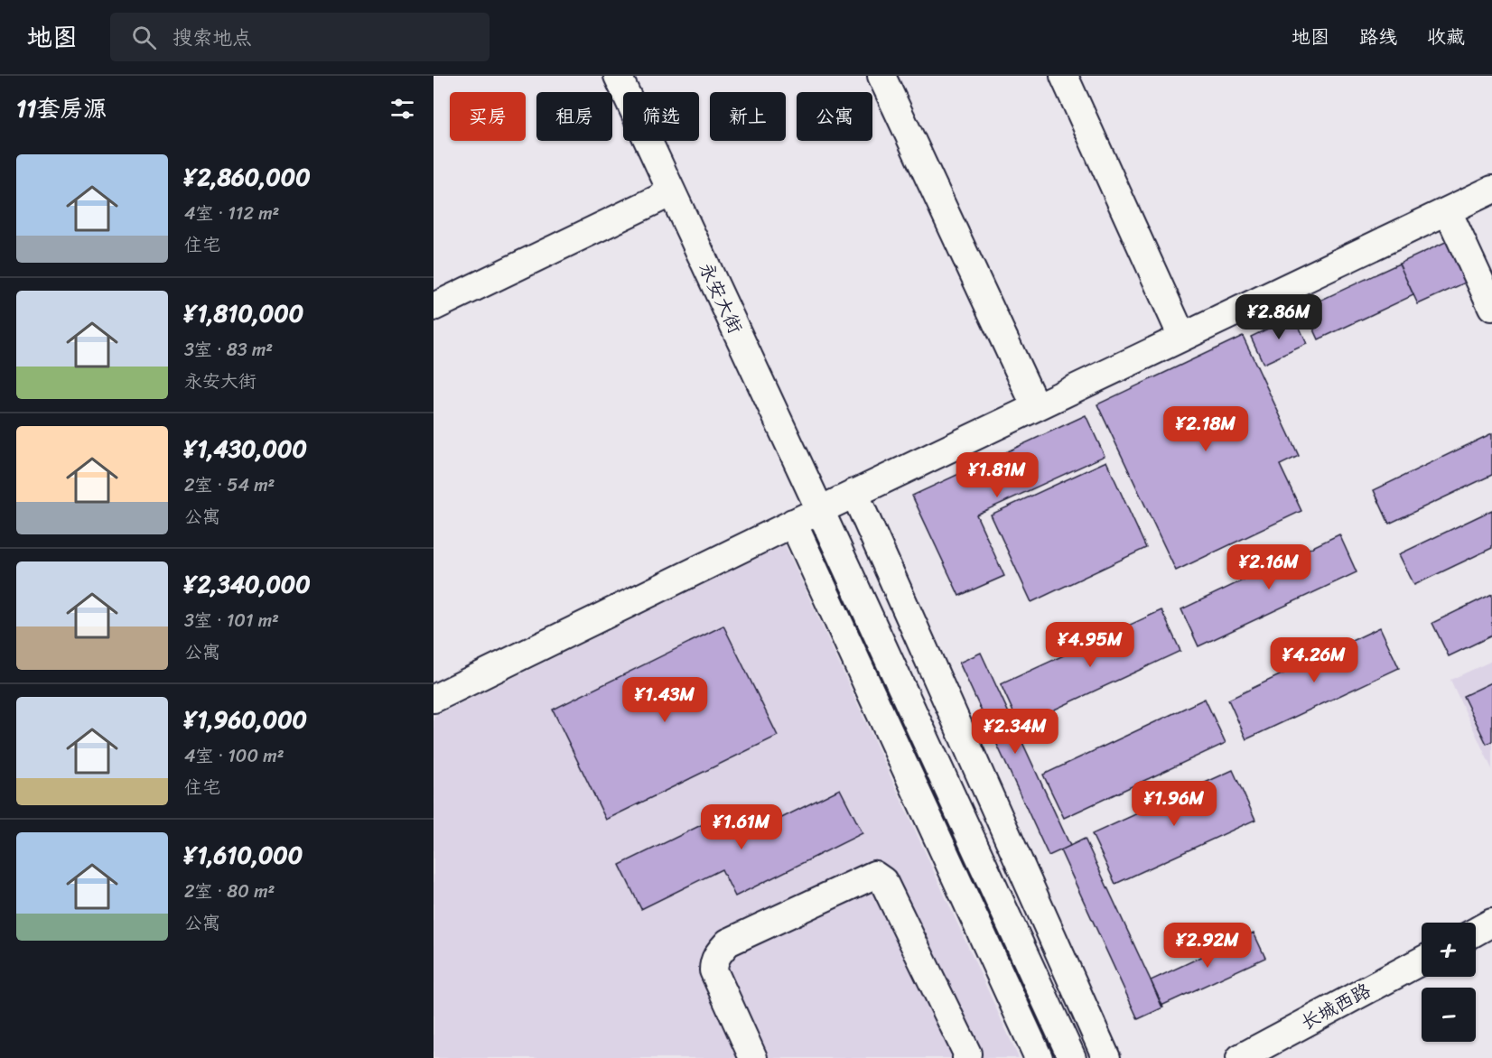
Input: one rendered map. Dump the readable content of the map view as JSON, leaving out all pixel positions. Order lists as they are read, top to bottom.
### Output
{
  "streets": {
    "street": ["永安大街", "长城西路"]
  },
  "page": {
    "header": "地图",
    "search": "搜索地点",
    "nav": ["地图", "路线", "收藏"],
    "heading": "11套房源",
    "chip": [
      "买房",
      "租房",
      "筛选",
      "新上",
      "公寓"
    ],
    "list": [
      {
        "name": "¥2,860,000",
        "note": "4室 · 112 m² · 住宅"
      },
      {
        "name": "¥1,810,000",
        "note": "3室 · 83 m² · 永安大街"
      },
      {
        "name": "¥1,430,000",
        "note": "2室 · 54 m² · 公寓"
      },
      {
        "name": "¥2,340,000",
        "note": "3室 · 101 m² · 公寓"
      },
      {
        "name": "¥1,960,000",
        "note": "4室 · 100 m² · 住宅"
      },
      {
        "name": "¥1,610,000",
        "note": "2室 · 80 m² · 公寓"
      }
    ],
    "price": [
      "¥2.86M",
      "¥2.18M",
      "¥1.81M",
      "¥2.16M",
      "¥4.95M",
      "¥4.26M",
      "¥1.43M",
      "¥2.34M",
      "¥1.96M",
      "¥1.61M",
      "¥2.92M"
    ],
    "map_buttons": ["+", "−"]
  }
}
